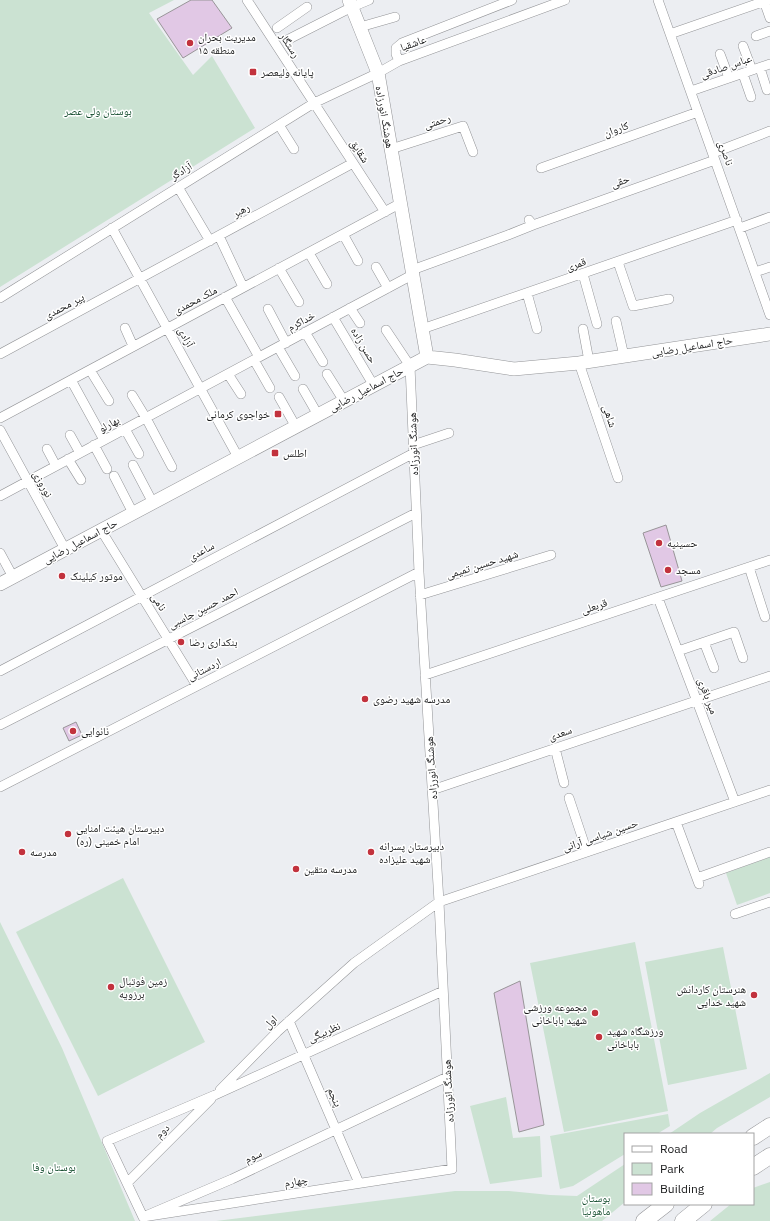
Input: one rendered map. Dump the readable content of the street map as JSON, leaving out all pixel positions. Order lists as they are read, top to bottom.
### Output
{
  "streets": {
    "main road": ["هوشنگ انورزاده", "حاج اسماعیل رضایی"],
    "street": [
      "عاشقیا",
      "رستگار",
      "عباس صادقی",
      "رحمتی",
      "کاروان",
      "شقایق",
      "ناصری",
      "آزادگر",
      "حقی",
      "رهبر",
      "قمری",
      "ملک محمدی",
      "پیر محمدی",
      "خداکرم",
      "آزادی",
      "حسن زاده",
      "شاهی",
      "بهارلو",
      "نوروزی",
      "ساعدی",
      "شهید حسین تمیمی",
      "نامی",
      "قربعلی",
      "احمد حسین جاسبی",
      "اردستانی",
      "میر باقری",
      "سعدی",
      "حسین شیاسی آرانی",
      "اول",
      "نظربیگی",
      "پنجم",
      "دوم",
      "سوم",
      "چهارم"
    ]
  },
  "crossings": [
    ["عاشقیا", "آزادگر"],
    ["رستگار", "شقایق"],
    ["رستگار", "آزادگر"],
    ["عباس صادقی", "ناصری"],
    ["هوشنگ انورزاده", "رحمتی"],
    ["هوشنگ انورزاده", "آزادگر"],
    ["هوشنگ انورزاده", "حقی"],
    ["هوشنگ انورزاده", "قمری"],
    ["هوشنگ انورزاده", "ملک محمدی"],
    ["هوشنگ انورزاده", "خداکرم"],
    ["هوشنگ انورزاده", "حاج اسماعیل رضایی"],
    ["هوشنگ انورزاده", "ساعدی"],
    ["هوشنگ انورزاده", "شهید حسین تمیمی"],
    ["هوشنگ انورزاده", "قربعلی"],
    ["هوشنگ انورزاده", "احمد حسین جاسبی"],
    ["هوشنگ انورزاده", "اردستانی"],
    ["هوشنگ انورزاده", "سعدی"],
    ["هوشنگ انورزاده", "حسین شیاسی آرانی"],
    ["هوشنگ انورزاده", "اول"],
    ["هوشنگ انورزاده", "نظربیگی"],
    ["هوشنگ انورزاده", "سوم"],
    ["هوشنگ انورزاده", "چهارم"],
    ["کاروان", "ناصری"],
    ["شقایق", "آزادگر"],
    ["شقایق", "رهبر"],
    ["شقایق", "ملک محمدی"],
    ["ناصری", "حقی"],
    ["ناصری", "قمری"],
    ["آزادگر", "آزادی"],
    ["حقی", "خداکرم"],
    ["رهبر", "پیر محمدی"],
    ["رهبر", "آزادی"],
    ["ملک محمدی", "آزادی"],
    ["پیر محمدی", "آزادی"],
    ["خداکرم", "آزادی"],
    ["خداکرم", "حسن زاده"],
    ["خداکرم", "بهارلو"],
    ["آزادی", "حاج اسماعیل رضایی"],
    ["آزادی", "بهارلو"],
    ["حسن زاده", "حاج اسماعیل رضایی"],
    ["حاج اسماعیل رضایی", "شاهی"],
    ["حاج اسماعیل رضایی", "نوروزی"],
    ["حاج اسماعیل رضایی", "نامی"],
    ["بهارلو", "نوروزی"],
    ["ساعدی", "نامی"],
    ["نامی", "احمد حسین جاسبی"],
    ["نامی", "اردستانی"],
    ["قربعلی", "میر باقری"],
    ["میر باقری", "سعدی"],
    ["میر باقری", "حسین شیاسی آرانی"],
    ["حسین شیاسی آرانی", "اول"],
    ["اول", "نظربیگی"],
    ["اول", "پنجم"],
    ["اول", "دوم"],
    ["نظربیگی", "پنجم"],
    ["نظربیگی", "دوم"],
    ["پنجم", "سوم"],
    ["پنجم", "چهارم"],
    ["سوم", "چهارم"]
  ],
  "parks": ["بوستان ولی عصر", "بوستان وفا", "بوستان ماهونیا"],
  "places": {
    "other": [
      "مدیریت بحران منطقه ۱۵",
      "حسینیه",
      "مسجد",
      "موتور کیلینک",
      "بنکداری رضا",
      "مدرسه شهید رضوی",
      "نانوایی",
      "دبیرستان هیئت امنایی امام خمینی (ره)",
      "مدرسه",
      "دبیرستان پسرانه شهید علیزاده",
      "مدرسه متقین",
      "زمین فوتبال برزویه",
      "هنرستان کاردانش شهید خدایی",
      "مجموعه ورزشی شهید باباخانی",
      "ورزشگاه شهید باباخانی"
    ],
    "transit": ["پایانه ولیعصر", "خواجوی کرمانی", "اطلس"]
  },
  "legend": ["Road", "Park", "Building"]
}
